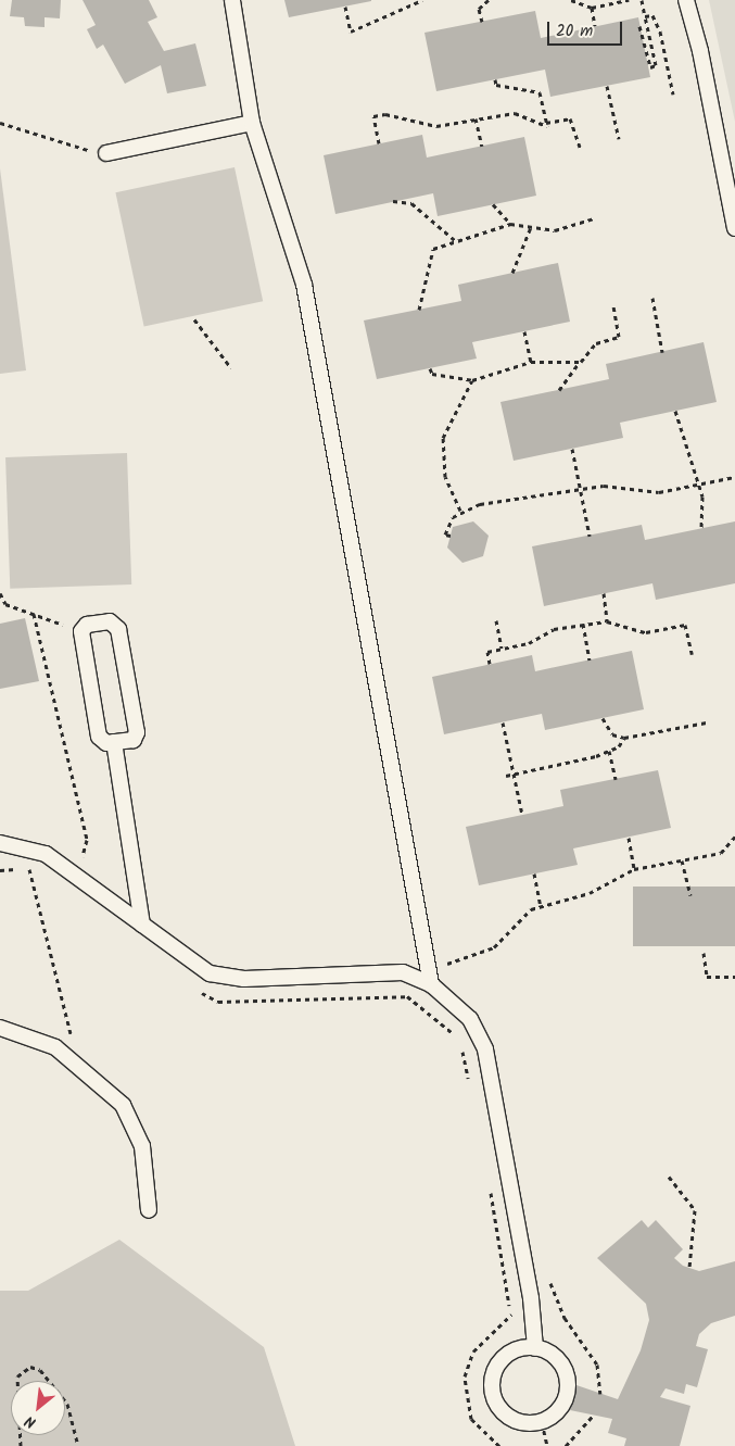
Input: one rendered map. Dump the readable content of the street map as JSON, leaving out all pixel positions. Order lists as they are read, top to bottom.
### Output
{
  "scale_bar": "20 m",
  "north": "bottom left"
}
